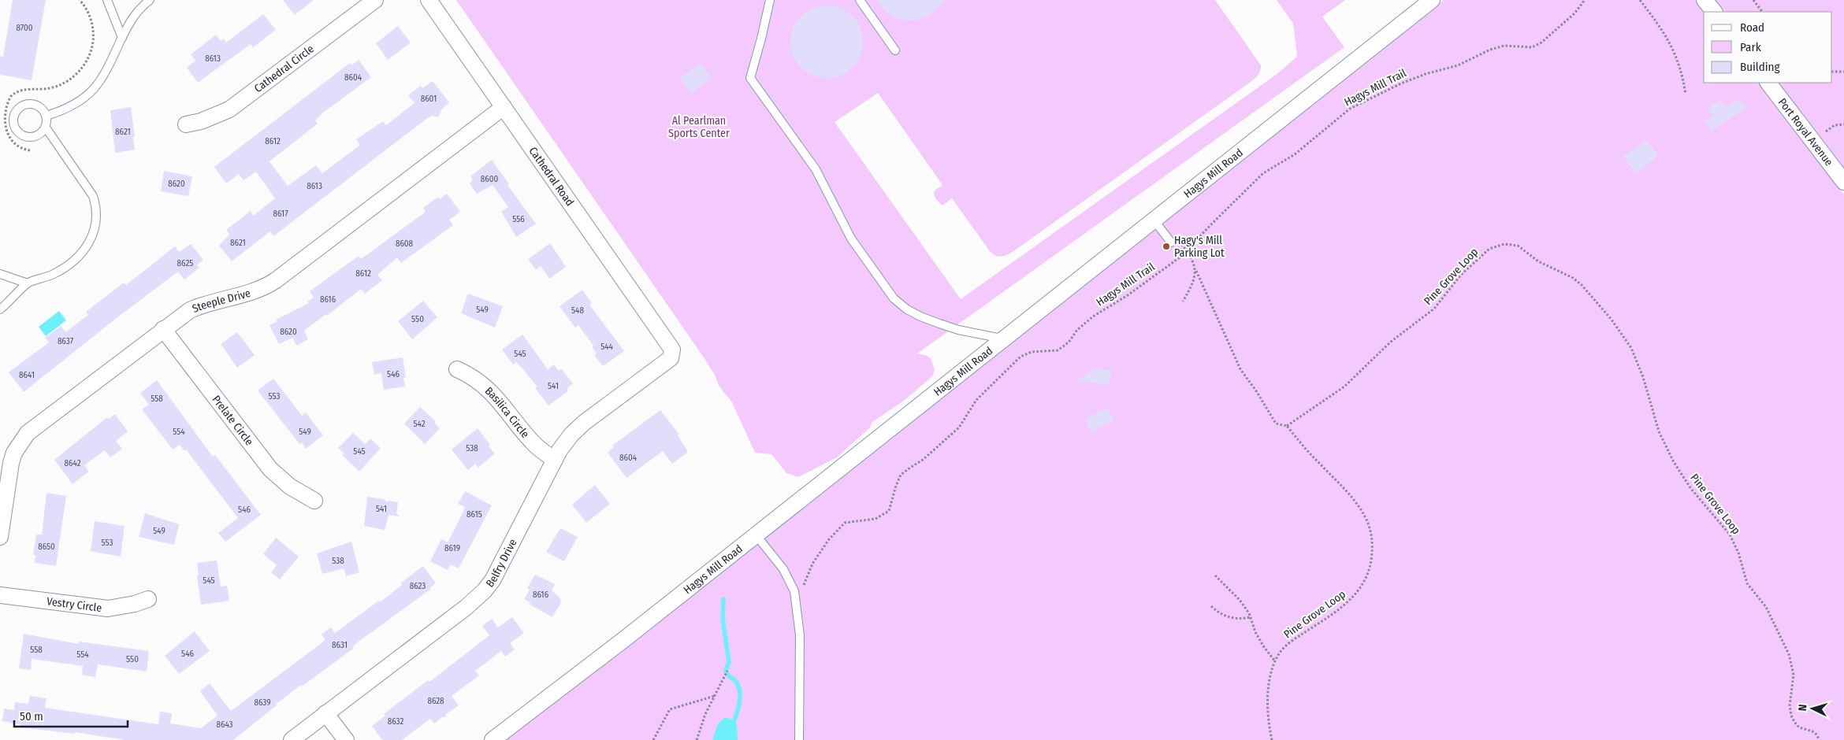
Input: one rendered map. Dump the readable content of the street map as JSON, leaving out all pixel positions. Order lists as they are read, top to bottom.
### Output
{
  "streets": {
    "street": [
      "Cathedral Circle",
      "Port Royal Avenue",
      "Hagys Mill Road",
      "Cathedral Road",
      "Steeple Drive",
      "Basilica Circle",
      "Prelate Circle",
      "Belfry Drive",
      "Vestry Circle"
    ],
    "path": ["Hagys Mill Trail", "Pine Grove Loop"]
  },
  "crossings": [
    ["Cathedral Road", "Steeple Drive"],
    ["Cathedral Road", "Belfry Drive"],
    ["Steeple Drive", "Prelate Circle"],
    ["Basilica Circle", "Belfry Drive"]
  ],
  "parks": ["Al Pearlman Sports Center"],
  "places": ["Hagy's Mill Parking Lot"],
  "house_numbers": [
    "8700",
    "8613",
    "8604",
    "8601",
    "8621",
    "8612",
    "8600",
    "8620",
    "8613",
    "8617",
    "556",
    "8621",
    "8608",
    "8625",
    "8612",
    "8616",
    "549",
    "548",
    "550",
    "8620",
    "8637",
    "544",
    "545",
    "546",
    "8641",
    "541",
    "553",
    "558",
    "542",
    "554",
    "549",
    "538",
    "545",
    "8604",
    "8642",
    "541",
    "546",
    "8615",
    "549",
    "553",
    "8650",
    "8619",
    "538",
    "545",
    "8623",
    "8616",
    "8631",
    "558",
    "546",
    "554",
    "550",
    "8628",
    "8639",
    "8632",
    "8643"
  ],
  "legend": ["Road", "Park", "Building"],
  "scale_bar": "50 m",
  "north": "left"
}
